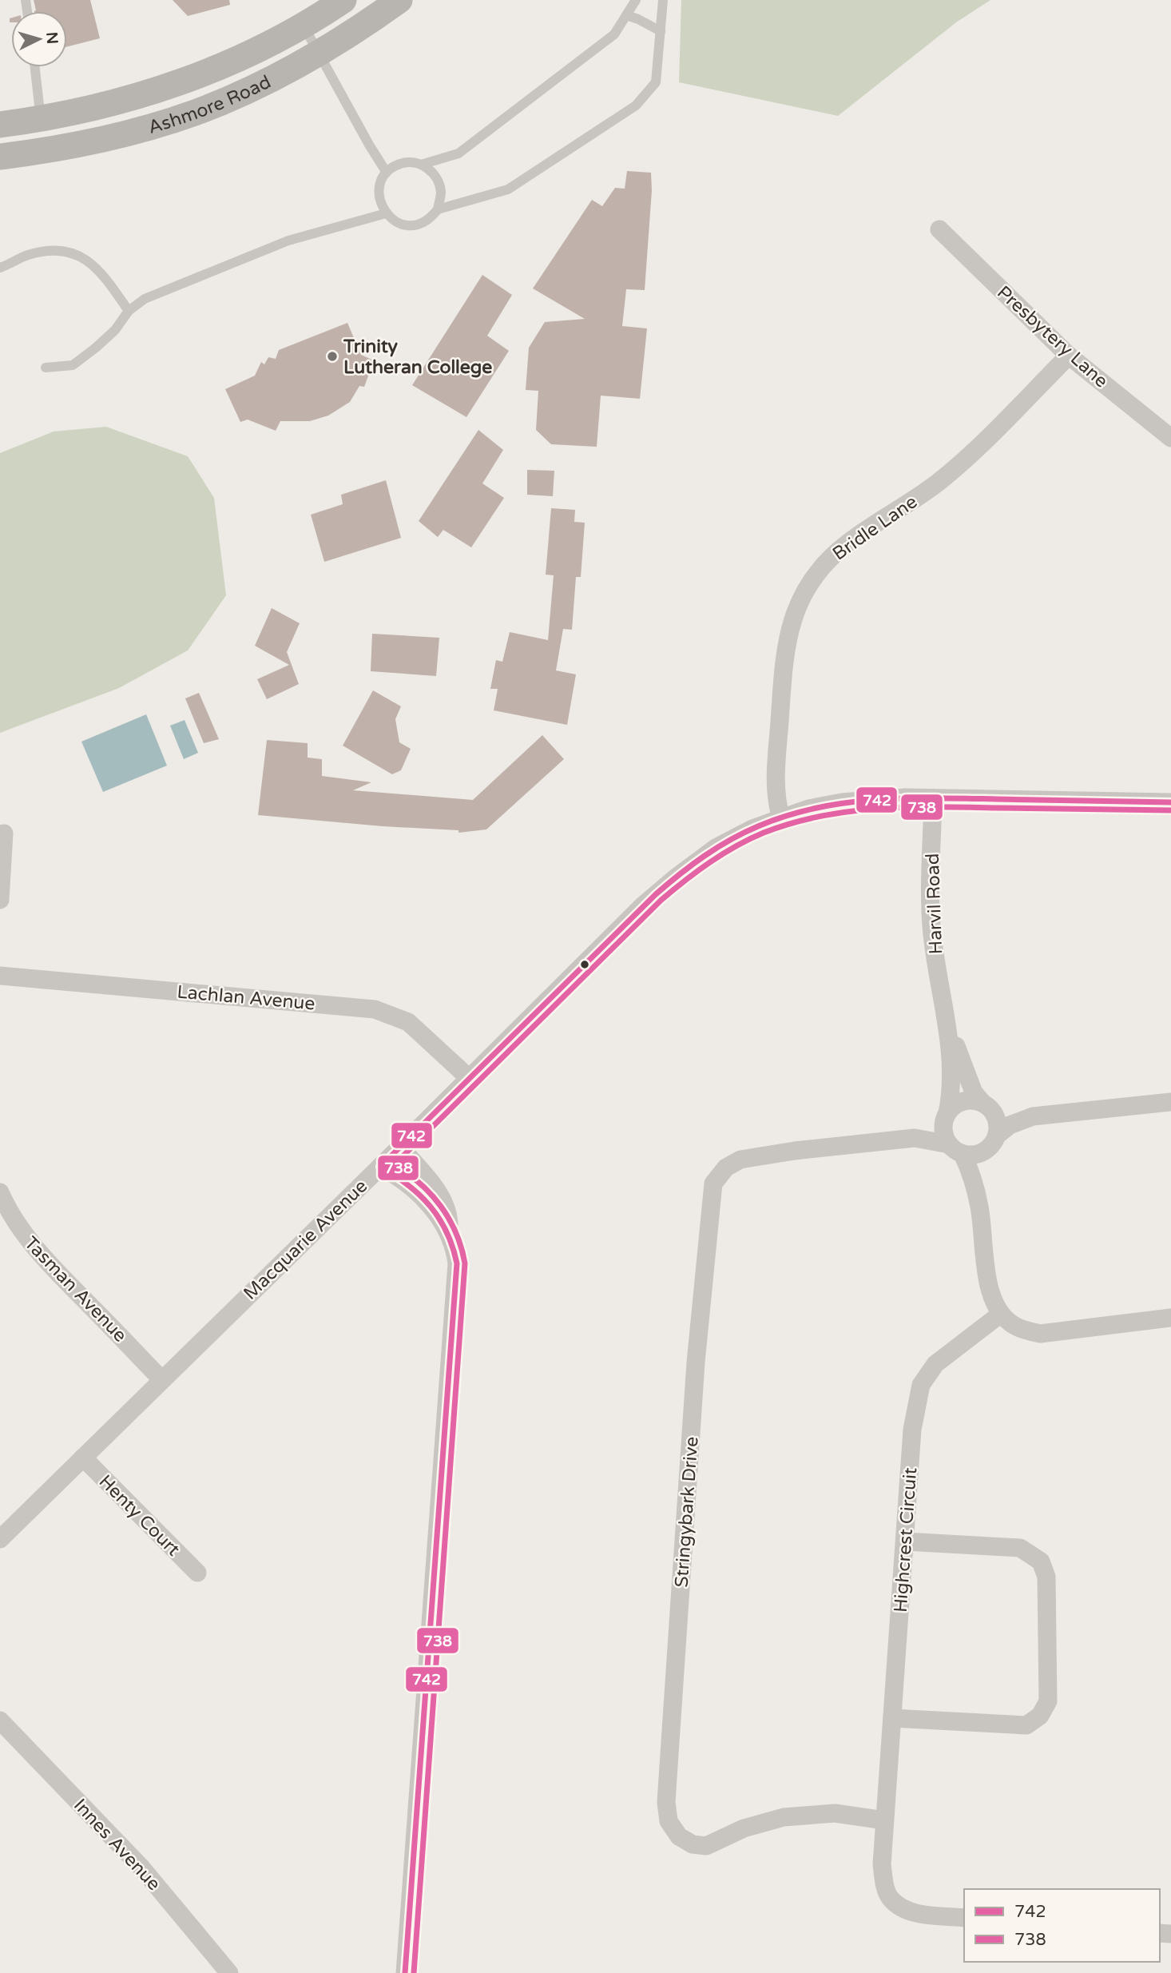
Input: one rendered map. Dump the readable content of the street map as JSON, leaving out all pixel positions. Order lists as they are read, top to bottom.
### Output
{
  "streets": {
    "main road": ["Ashmore Road"],
    "street": [
      "Presbytery Lane",
      "Bridle Lane",
      "Harvil Road",
      "Lachlan Avenue",
      "Macquarie Avenue",
      "Tasman Avenue",
      "Stringybark Drive",
      "Henty Court",
      "Highcrest Circuit",
      "Innes Avenue"
    ]
  },
  "crossings": [
    ["Presbytery Lane", "Bridle Lane"],
    ["Bridle Lane", "Macquarie Avenue"],
    ["Harvil Road", "Macquarie Avenue"],
    ["Harvil Road", "Stringybark Drive"],
    ["Lachlan Avenue", "Macquarie Avenue"],
    ["Macquarie Avenue", "Tasman Avenue"],
    ["Macquarie Avenue", "Henty Court"],
    ["Stringybark Drive", "Highcrest Circuit"]
  ],
  "places": ["Trinity Lutheran College"],
  "lines": ["transit line 742", "transit line 738"],
  "legend": ["742", "738"],
  "north": "right"
}
